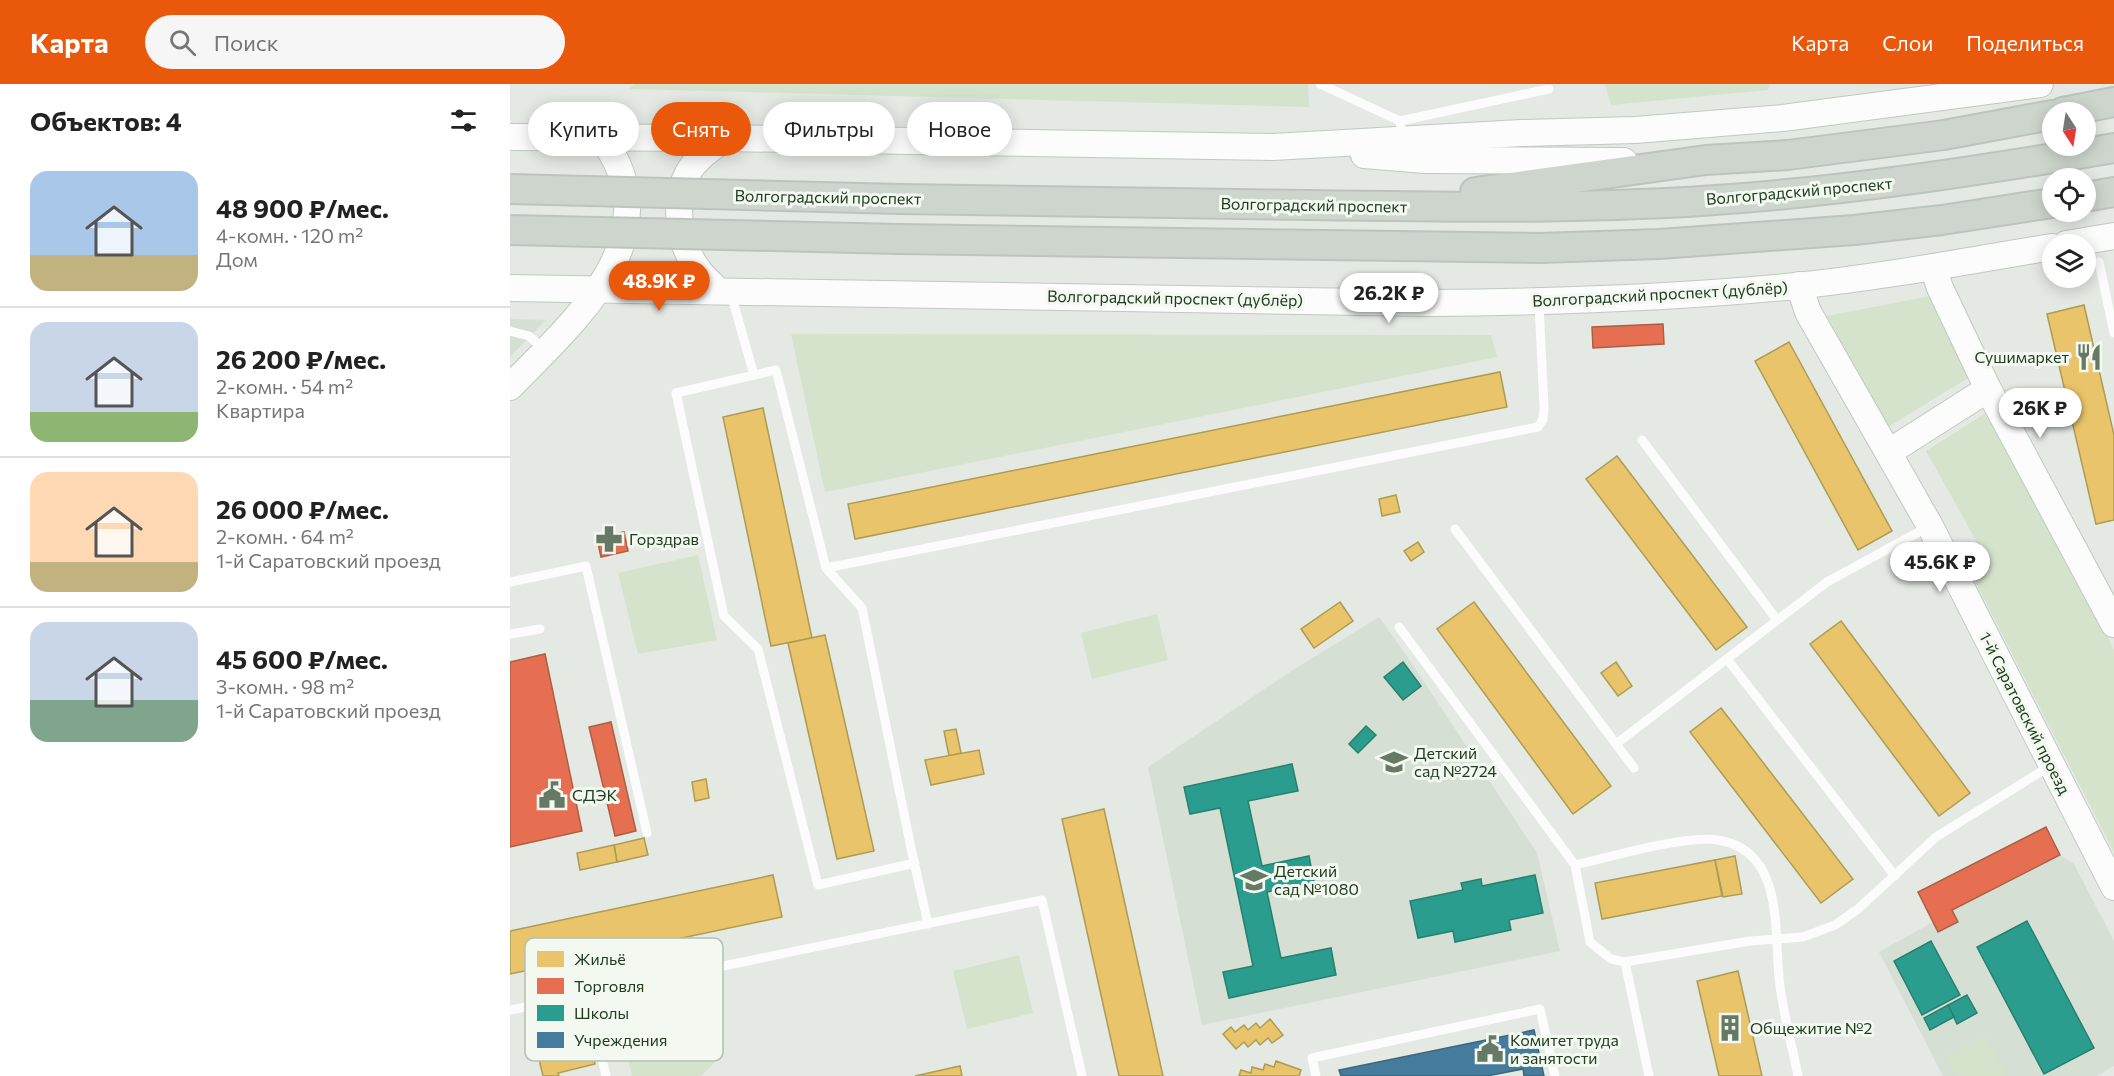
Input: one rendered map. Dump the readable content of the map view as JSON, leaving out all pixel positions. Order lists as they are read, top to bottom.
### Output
{
  "streets": {
    "main road": ["Волгоградский проспект", "Волгоградский проспект (дублёр)", "1-й Саратовский проезд"]
  },
  "crossings": [
    ["Волгоградский проспект (дублёр)", "1-й Саратовский проезд"]
  ],
  "places": {
    "restaurant": ["Сушимаркет"],
    "pharmacy": ["Горздрав"],
    "school or university": ["Детский сад №2724", "Детский сад №1080"],
    "public building": ["СДЭК", "Комитет труда и занятости"],
    "building": ["Общежитие №2"]
  },
  "legend": [
    "Жильё",
    "Торговля",
    "Школы",
    "Учреждения"
  ],
  "north": "bottom",
  "page": {
    "header": "Карта",
    "search": "Поиск",
    "nav": ["Карта", "Слои", "Поделиться"],
    "heading": "Объектов: 4",
    "chip": [
      "Купить",
      "Снять",
      "Фильтры",
      "Новое"
    ],
    "list": [
      {
        "name": "48 900 ₽/мес.",
        "note": "4-комн. · 120 m² · Дом"
      },
      {
        "name": "26 200 ₽/мес.",
        "note": "2-комн. · 54 m² · Квартира"
      },
      {
        "name": "26 000 ₽/мес.",
        "note": "2-комн. · 64 m² · 1-й Саратовский проезд"
      },
      {
        "name": "45 600 ₽/мес.",
        "note": "3-комн. · 98 m² · 1-й Саратовский проезд"
      }
    ],
    "price": [
      "48.9K ₽",
      "26.2K ₽",
      "26K ₽",
      "45.6K ₽"
    ]
  }
}
